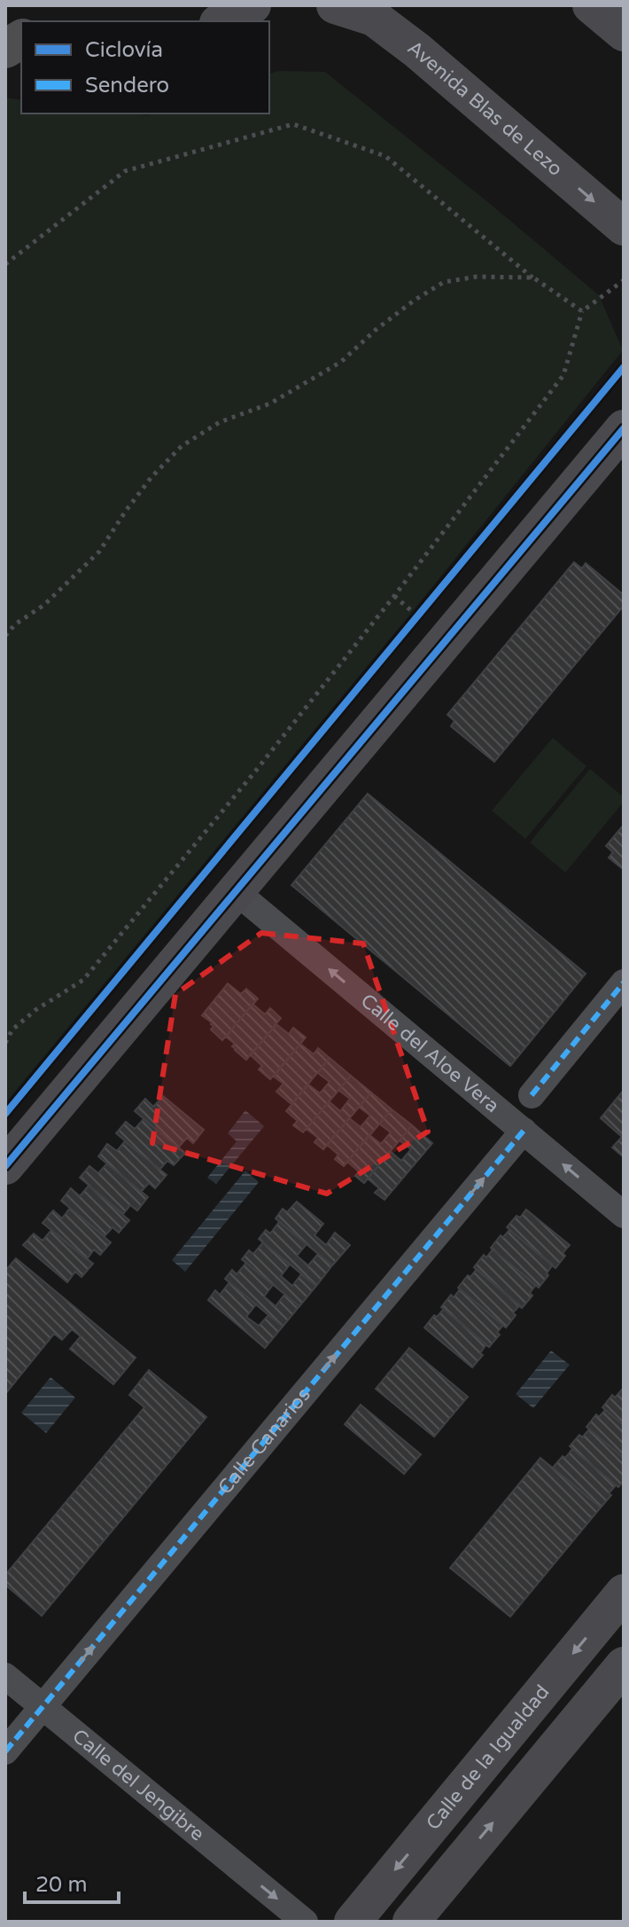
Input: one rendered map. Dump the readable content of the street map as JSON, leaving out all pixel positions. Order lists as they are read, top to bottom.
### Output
{
  "streets": {
    "main road": ["Avenida Blas de Lezo", "Calle de la Igualdad"],
    "street": ["Calle del Aloe Vera", "Calle Canarios", "Calle del Jengibre"]
  },
  "crossings": [
    ["Calle del Aloe Vera", "Calle Canarios"],
    ["Calle Canarios", "Calle del Jengibre"]
  ],
  "one_way": [
    "Avenida Blas de Lezo",
    "Calle del Aloe Vera",
    "Calle Canarios",
    "Calle del Jengibre"
  ],
  "legend": ["Ciclovía", "Sendero"],
  "scale_bar": "20 m"
}
